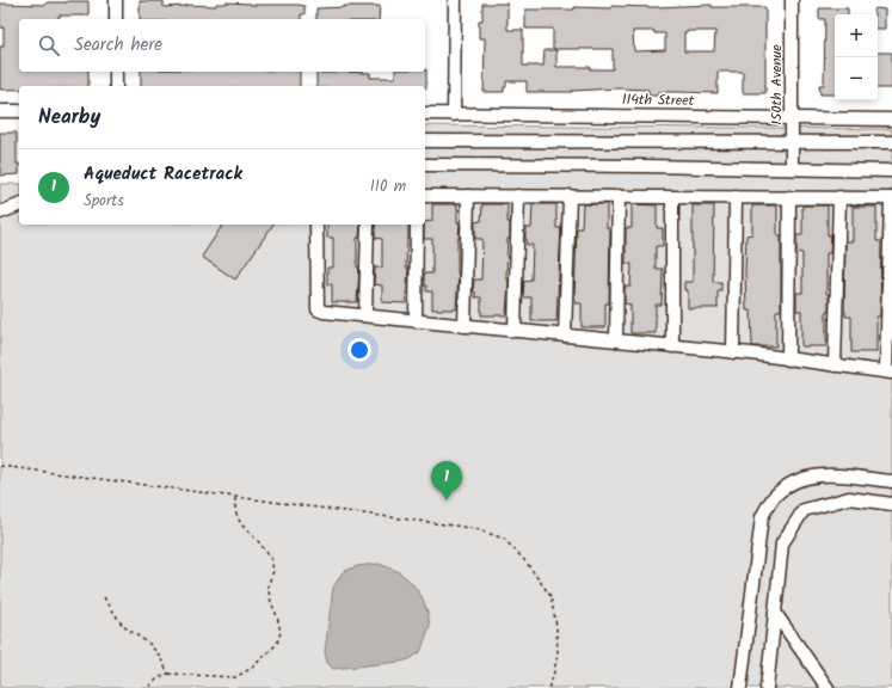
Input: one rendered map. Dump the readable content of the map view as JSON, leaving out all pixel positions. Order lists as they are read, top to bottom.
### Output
{
  "streets": {
    "street": ["150th Avenue", "114th Street"]
  },
  "crossings": [
    ["150th Avenue", "114th Street"]
  ],
  "page": {
    "map_buttons": ["+", "−"],
    "search": "Search here",
    "heading": "Nearby",
    "list": [
      {
        "mark": "1",
        "name": "Aqueduct Racetrack",
        "note": "Sports",
        "value": "110 m"
      }
    ],
    "pins": "1"
  }
}
